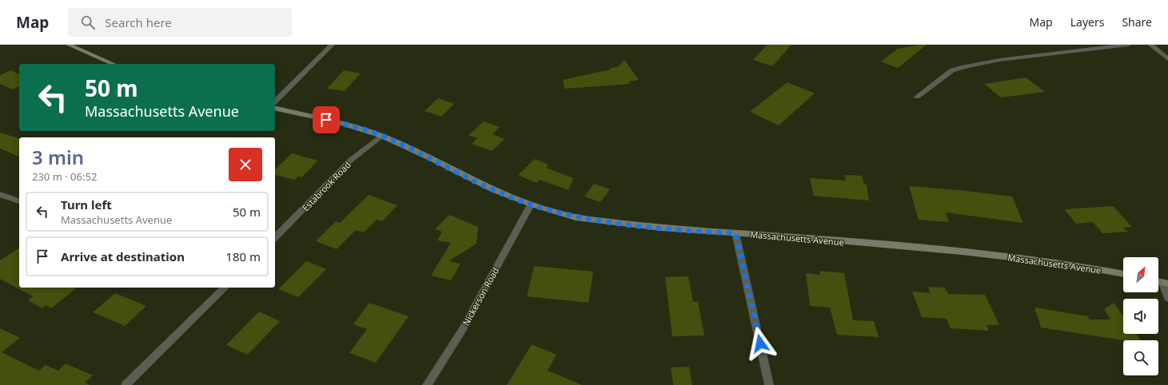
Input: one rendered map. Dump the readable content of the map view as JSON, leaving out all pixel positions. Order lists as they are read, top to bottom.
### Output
{
  "streets": {
    "main road": ["Massachusetts Avenue"],
    "street": ["Estabrook Road", "Nickerson Road"]
  },
  "crossings": [
    ["Estabrook Road", "Massachusetts Avenue"],
    ["Massachusetts Avenue", "Nickerson Road"]
  ],
  "north": "top right",
  "page": {
    "header": "Map",
    "search": "Search here",
    "nav": ["Map", "Layers", "Share"],
    "turn": ["50 m", "Massachusetts Avenue"],
    "heading": ["3 min", "230 m · 06:52"],
    "list": [
      {
        "name": "Turn left",
        "note": "Massachusetts Avenue",
        "value": "50 m"
      },
      {
        "name": "Arrive at destination",
        "value": "180 m"
      }
    ]
  }
}
